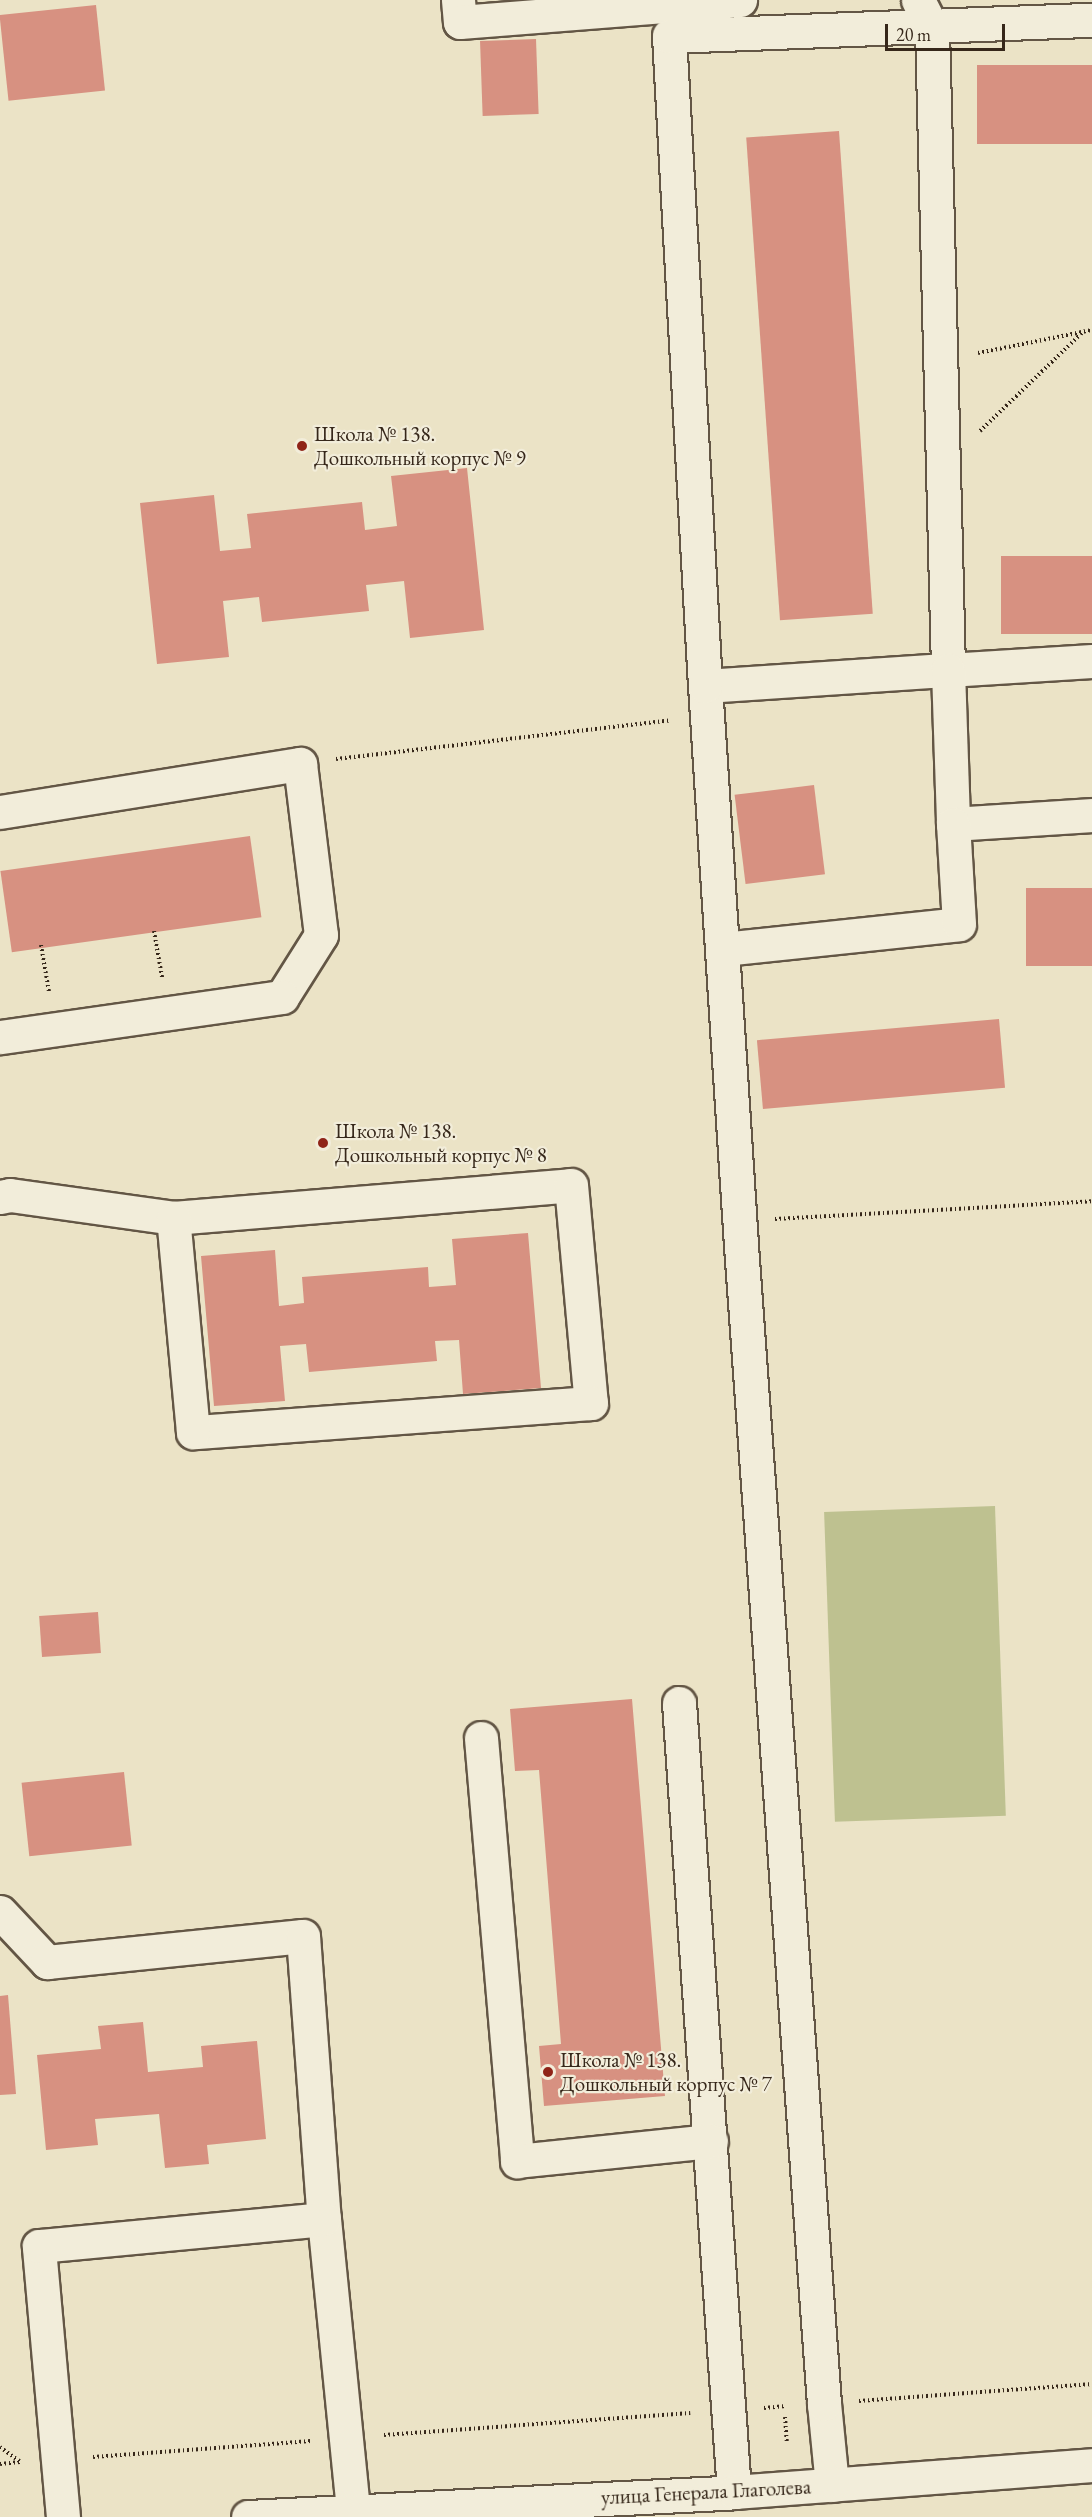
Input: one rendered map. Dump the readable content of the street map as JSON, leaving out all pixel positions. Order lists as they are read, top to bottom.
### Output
{
  "streets": {
    "street": ["улица Генерала Глаголева"]
  },
  "places": ["Школа № 138. Дошкольный корпус № 9", "Школа № 138. Дошкольный корпус № 8", "Школа № 138. Дошкольный корпус № 7"],
  "scale_bar": "20 m"
}
